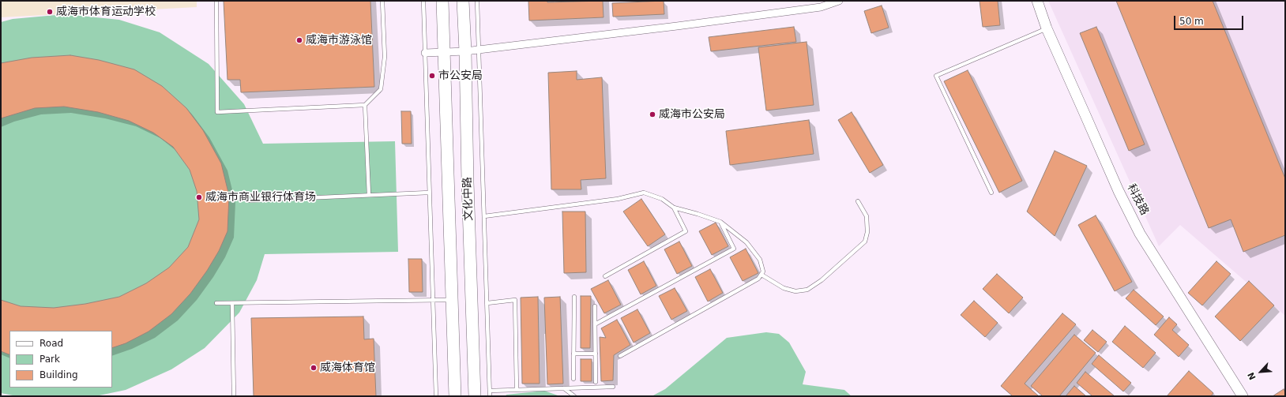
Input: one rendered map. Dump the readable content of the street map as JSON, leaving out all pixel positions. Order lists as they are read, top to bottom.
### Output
{
  "streets": {
    "main road": ["文化中路", "科技路"]
  },
  "places": [
    "威海市体育运动学校",
    "威海市游泳馆",
    "市公安局",
    "威海市公安局",
    "威海市商业银行体育场",
    "威海体育馆"
  ],
  "legend": ["Road", "Park", "Building"],
  "scale_bar": "50 m",
  "north": "bottom left"
}
